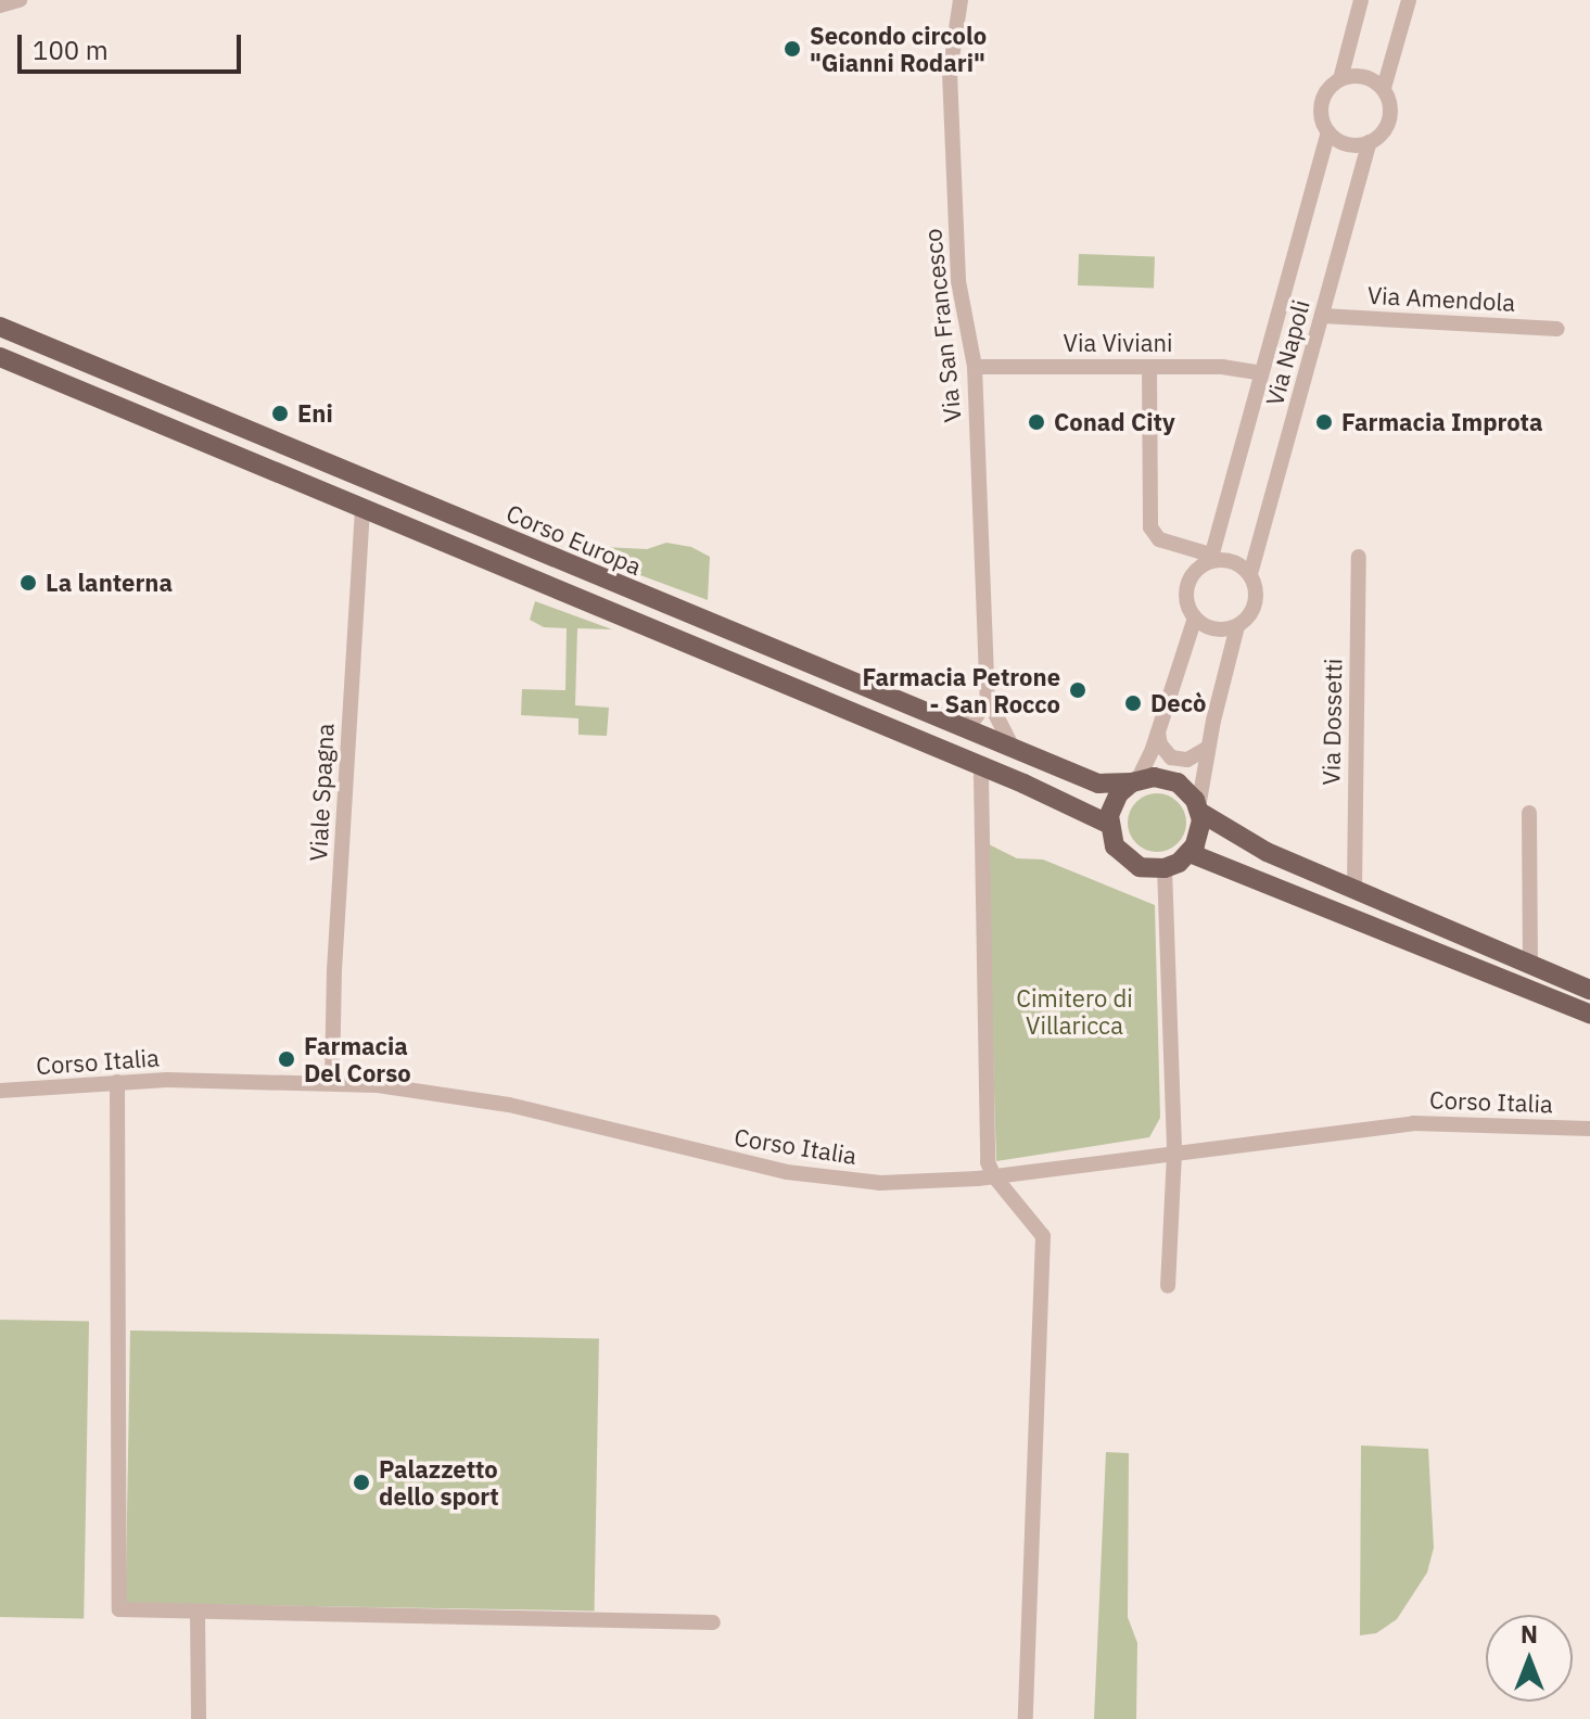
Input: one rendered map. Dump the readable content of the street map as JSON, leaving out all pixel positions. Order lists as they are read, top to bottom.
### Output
{
  "streets": {
    "main road": ["Corso Europa"],
    "street": [
      "Via Amendola",
      "Via San Francesco",
      "Via Viviani",
      "Via Napoli",
      "Via Dossetti",
      "Viale Spagna",
      "Corso Italia"
    ]
  },
  "crossings": [
    ["Via Amendola", "Via Napoli"],
    ["Via San Francesco", "Via Viviani"],
    ["Via San Francesco", "Corso Europa"],
    ["Via Viviani", "Via Napoli"],
    ["Viale Spagna", "Corso Italia"]
  ],
  "parks": ["Cimitero di Villaricca"],
  "places": [
    "Secondo circolo \"Gianni Rodari\"",
    "Eni",
    "Conad City",
    "Farmacia Improta",
    "La lanterna",
    "Farmacia Petrone - San Rocco",
    "Decò",
    "Farmacia Del Corso",
    "Palazzetto dello sport"
  ],
  "scale_bar": "100 m",
  "north": "top"
}
